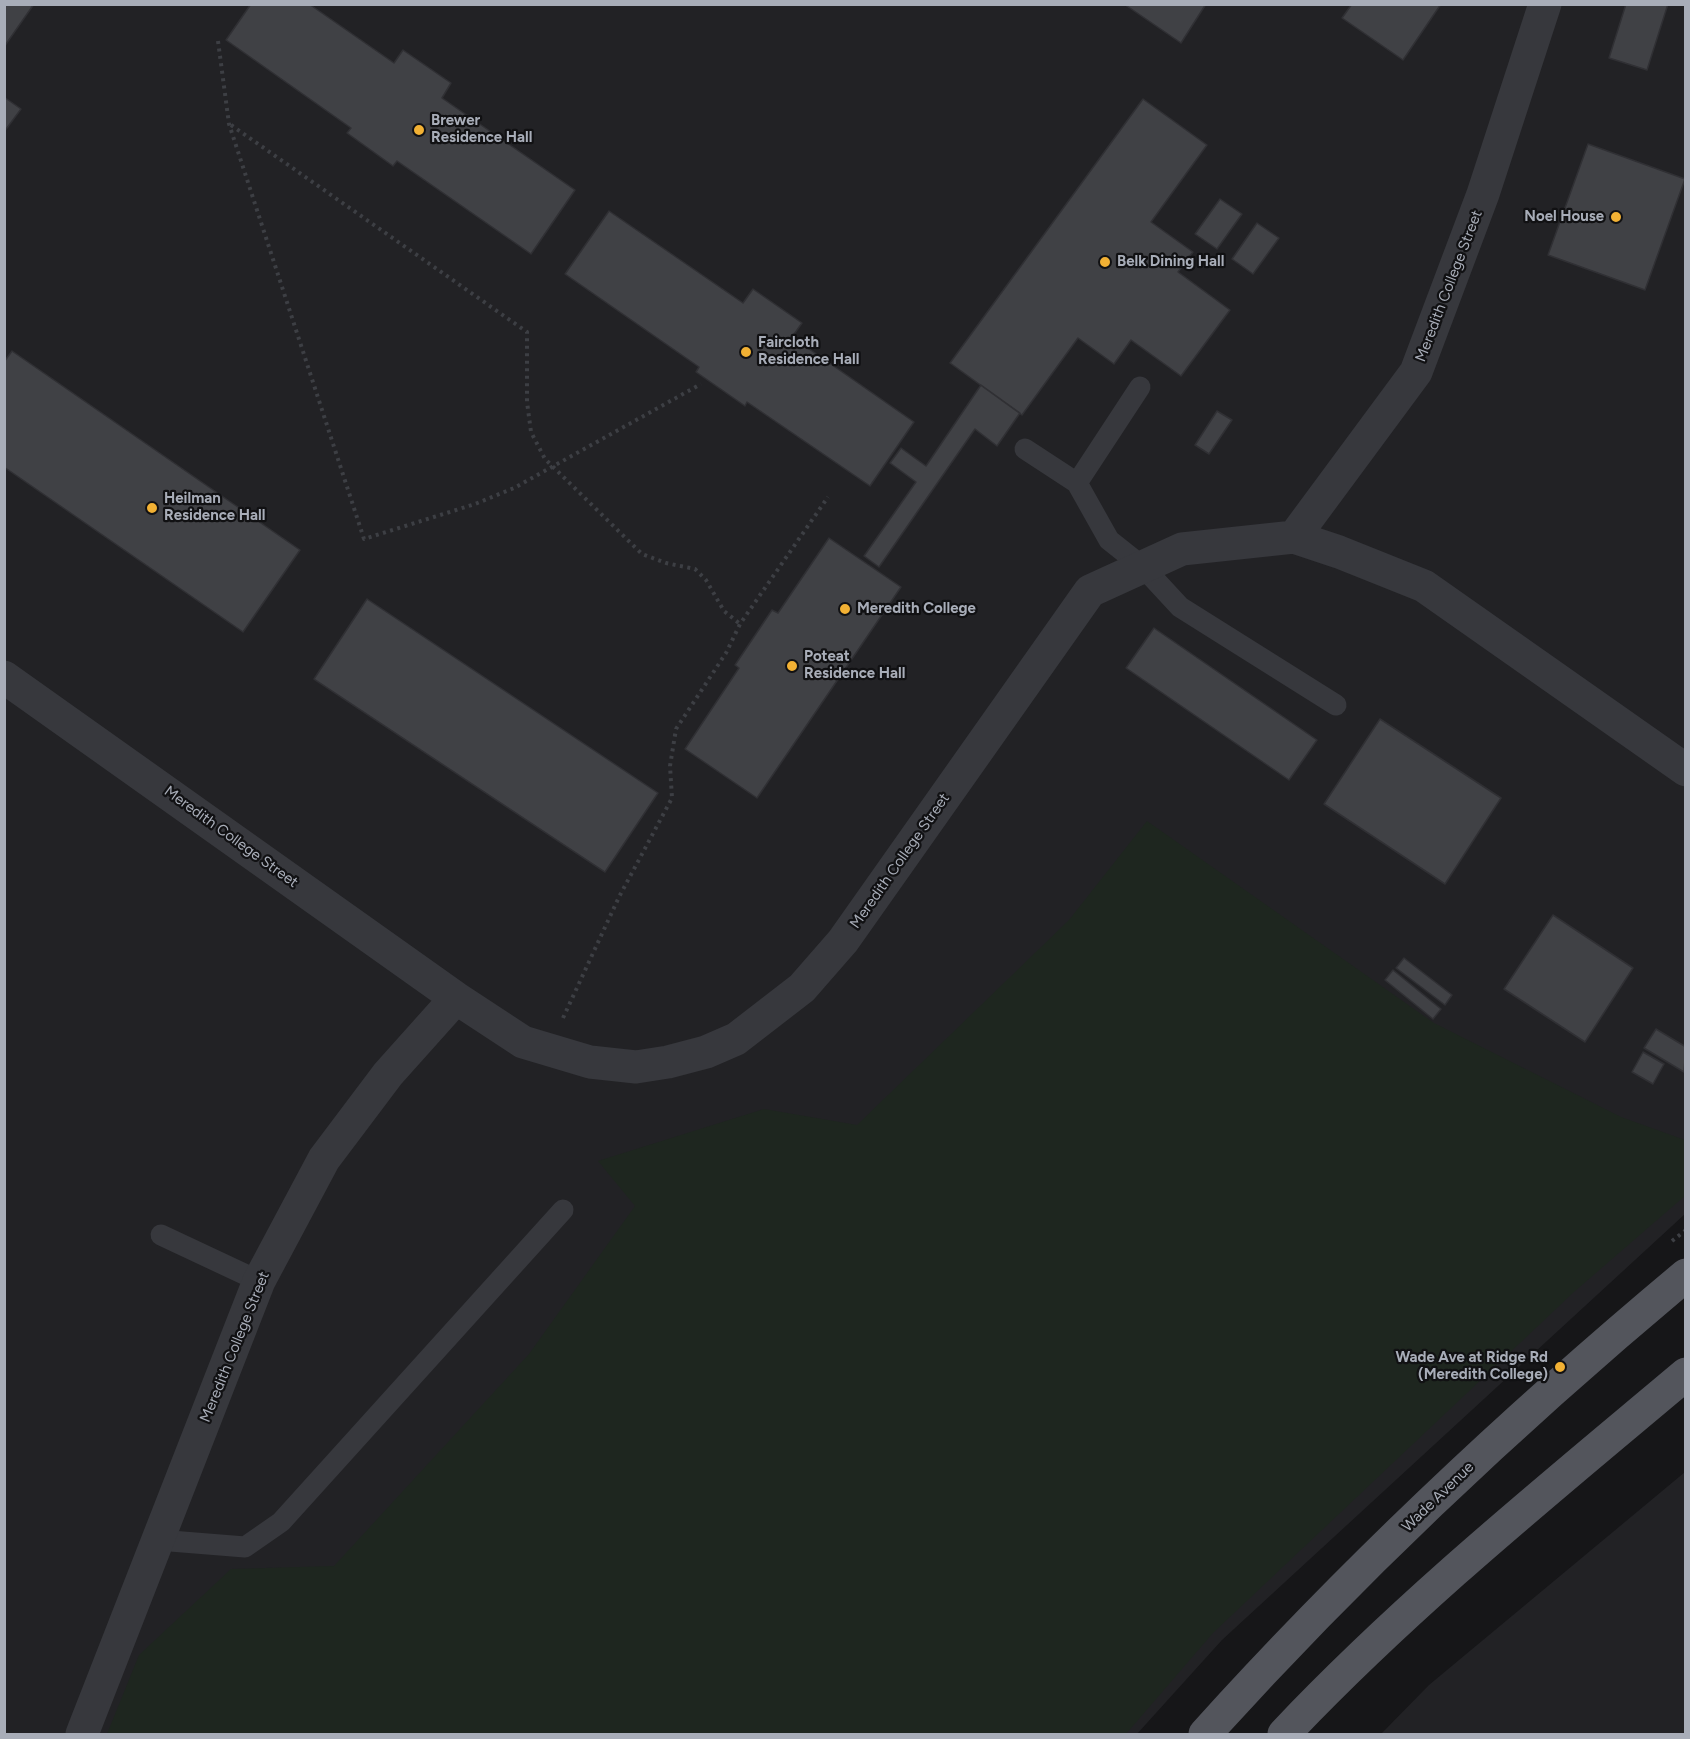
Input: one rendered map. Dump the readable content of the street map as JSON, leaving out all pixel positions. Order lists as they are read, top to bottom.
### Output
{
  "streets": {
    "main road": ["Wade Avenue"],
    "street": ["Meredith College Street"]
  },
  "places": [
    "Brewer Residence Hall",
    "Noel House",
    "Belk Dining Hall",
    "Faircloth Residence Hall",
    "Heilman Residence Hall",
    "Meredith College",
    "Poteat Residence Hall",
    "Wade Ave at Ridge Rd (Meredith College)"
  ]
}
